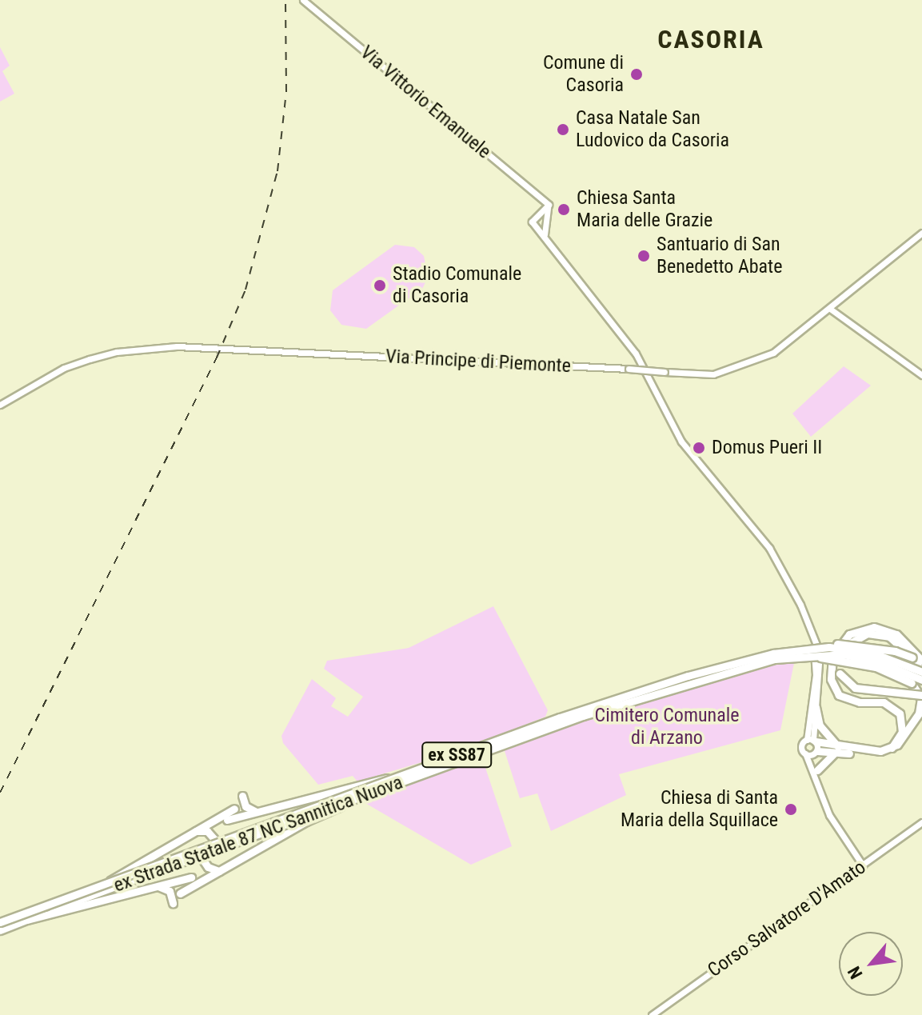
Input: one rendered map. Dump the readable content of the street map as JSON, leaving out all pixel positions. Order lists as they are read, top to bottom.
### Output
{
  "streets": {
    "highway": ["ex SS87", "ex Strada Statale 87 NC Sannitica Nuova"],
    "street": ["Via Vittorio Emanuele", "Via Principe di Piemonte", "Corso Salvatore D'Amato"]
  },
  "districts": ["CASORIA"],
  "parks": ["Cimitero Comunale di Arzano"],
  "places": [
    "Comune di Casoria",
    "Casa Natale San Ludovico da Casoria",
    "Chiesa Santa Maria delle Grazie",
    "Santuario di San Benedetto Abate",
    "Stadio Comunale di Casoria",
    "Domus Pueri II",
    "Chiesa di Santa Maria della Squillace"
  ],
  "north": "bottom left"
}
